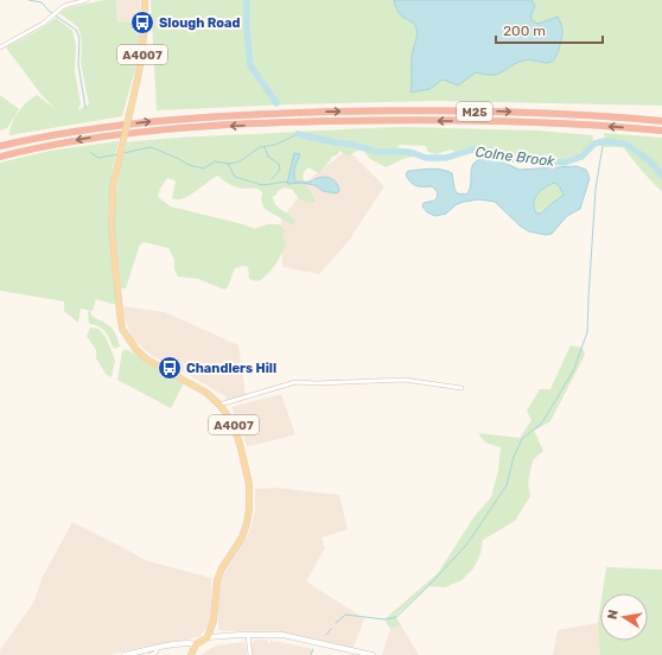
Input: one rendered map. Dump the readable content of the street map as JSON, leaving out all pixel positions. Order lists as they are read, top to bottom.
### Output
{
  "streets": {
    "highway": ["M25"],
    "main road": ["A4007"]
  },
  "water": ["Colne Brook"],
  "places": {
    "bus stop": ["Slough Road", "Chandlers Hill"]
  },
  "scale_bar": "200 m",
  "north": "left"
}
